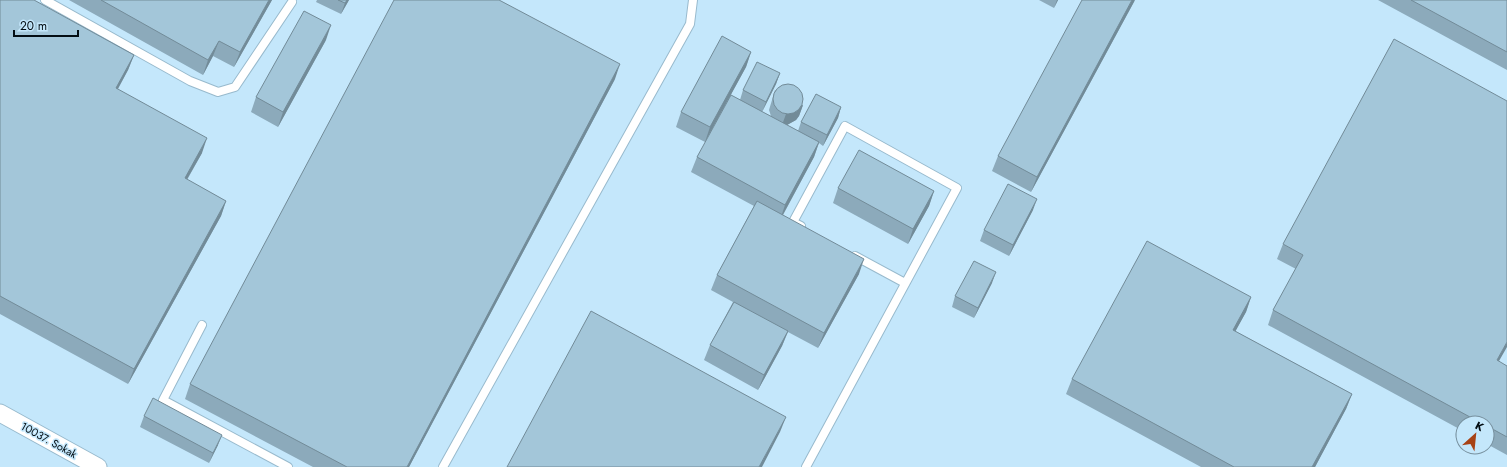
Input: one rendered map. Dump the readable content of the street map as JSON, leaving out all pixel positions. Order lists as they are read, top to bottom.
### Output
{
  "streets": {
    "street": ["10037. Sokak"]
  },
  "scale_bar": "20 m",
  "north": "top right"
}
